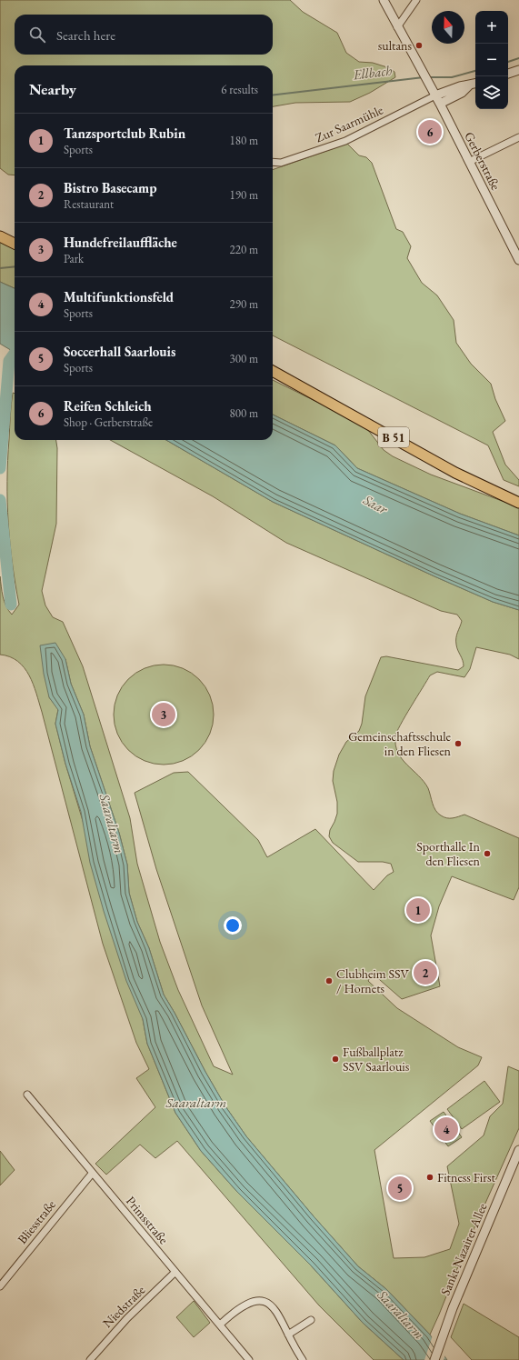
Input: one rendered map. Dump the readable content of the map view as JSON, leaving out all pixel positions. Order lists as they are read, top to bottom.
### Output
{
  "streets": {
    "main road": ["B 51"],
    "street": [
      "Zur Saarmühle",
      "Gerberstraße",
      "Primsstraße",
      "Bliesstraße",
      "Sankt Nazairer Allee",
      "Niedstraße"
    ]
  },
  "crossings": [
    ["Zur Saarmühle", "Gerberstraße"],
    ["Primsstraße", "Bliesstraße"],
    ["Primsstraße", "Niedstraße"]
  ],
  "water": ["Ellbach", "Saar", "Saaraltarm"],
  "places": [
    "sultans",
    "Gemeinschaftsschule in den Fliesen",
    "Sporthalle In den Fliesen",
    "Clubheim SSV / Hornets",
    "Fußballplatz SSV Saarlouis",
    "Fitness First"
  ],
  "north": "top",
  "page": {
    "map_buttons": ["+", "−"],
    "search": "Search here",
    "heading": ["Nearby", "6 results"],
    "list": [
      {
        "mark": "1",
        "name": "Tanzsportclub Rubin",
        "note": "Sports",
        "value": "180 m"
      },
      {
        "mark": "2",
        "name": "Bistro Basecamp",
        "note": "Restaurant",
        "value": "190 m"
      },
      {
        "mark": "3",
        "name": "Hundefreilauffläche",
        "note": "Park",
        "value": "220 m"
      },
      {
        "mark": "4",
        "name": "Multifunktionsfeld",
        "note": "Sports",
        "value": "290 m"
      },
      {
        "mark": "5",
        "name": "Soccerhall Saarlouis",
        "note": "Sports",
        "value": "300 m"
      },
      {
        "mark": "6",
        "name": "Reifen Schleich",
        "note": "Shop · Gerberstraße",
        "value": "800 m"
      }
    ],
    "pins": [
      "6",
      "3",
      "1",
      "2",
      "4",
      "5"
    ]
  }
}
